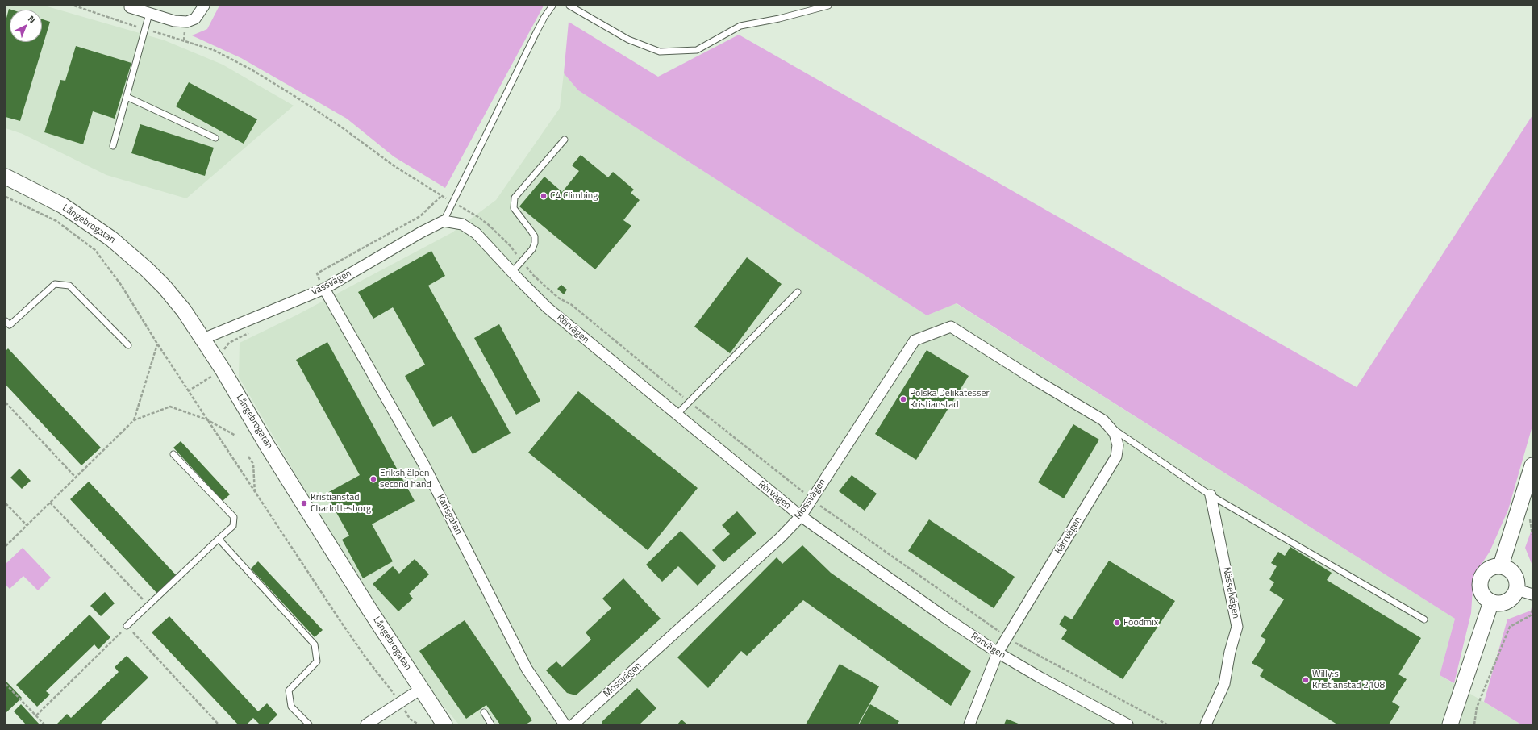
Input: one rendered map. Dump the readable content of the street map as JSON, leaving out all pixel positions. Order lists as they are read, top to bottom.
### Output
{
  "streets": {
    "main road": ["Långebrogatan"],
    "street": [
      "Vassvägen",
      "Rörvägen",
      "Mossvägen",
      "Karlsgatan",
      "Kärrvägen",
      "Nässelvägen"
    ]
  },
  "crossings": [
    ["Långebrogatan", "Vassvägen"],
    ["Vassvägen", "Rörvägen"],
    ["Vassvägen", "Karlsgatan"],
    ["Rörvägen", "Mossvägen"],
    ["Rörvägen", "Kärrvägen"],
    ["Mossvägen", "Kärrvägen"]
  ],
  "places": [
    "C4 Climbing",
    "Polska Delikatesser Kristianstad",
    "Erikshjälpen second hand",
    "Kristianstad Charlottesborg",
    "Foodmix",
    "Willy:s Kristianstad 2108"
  ],
  "north": "top right"
}
